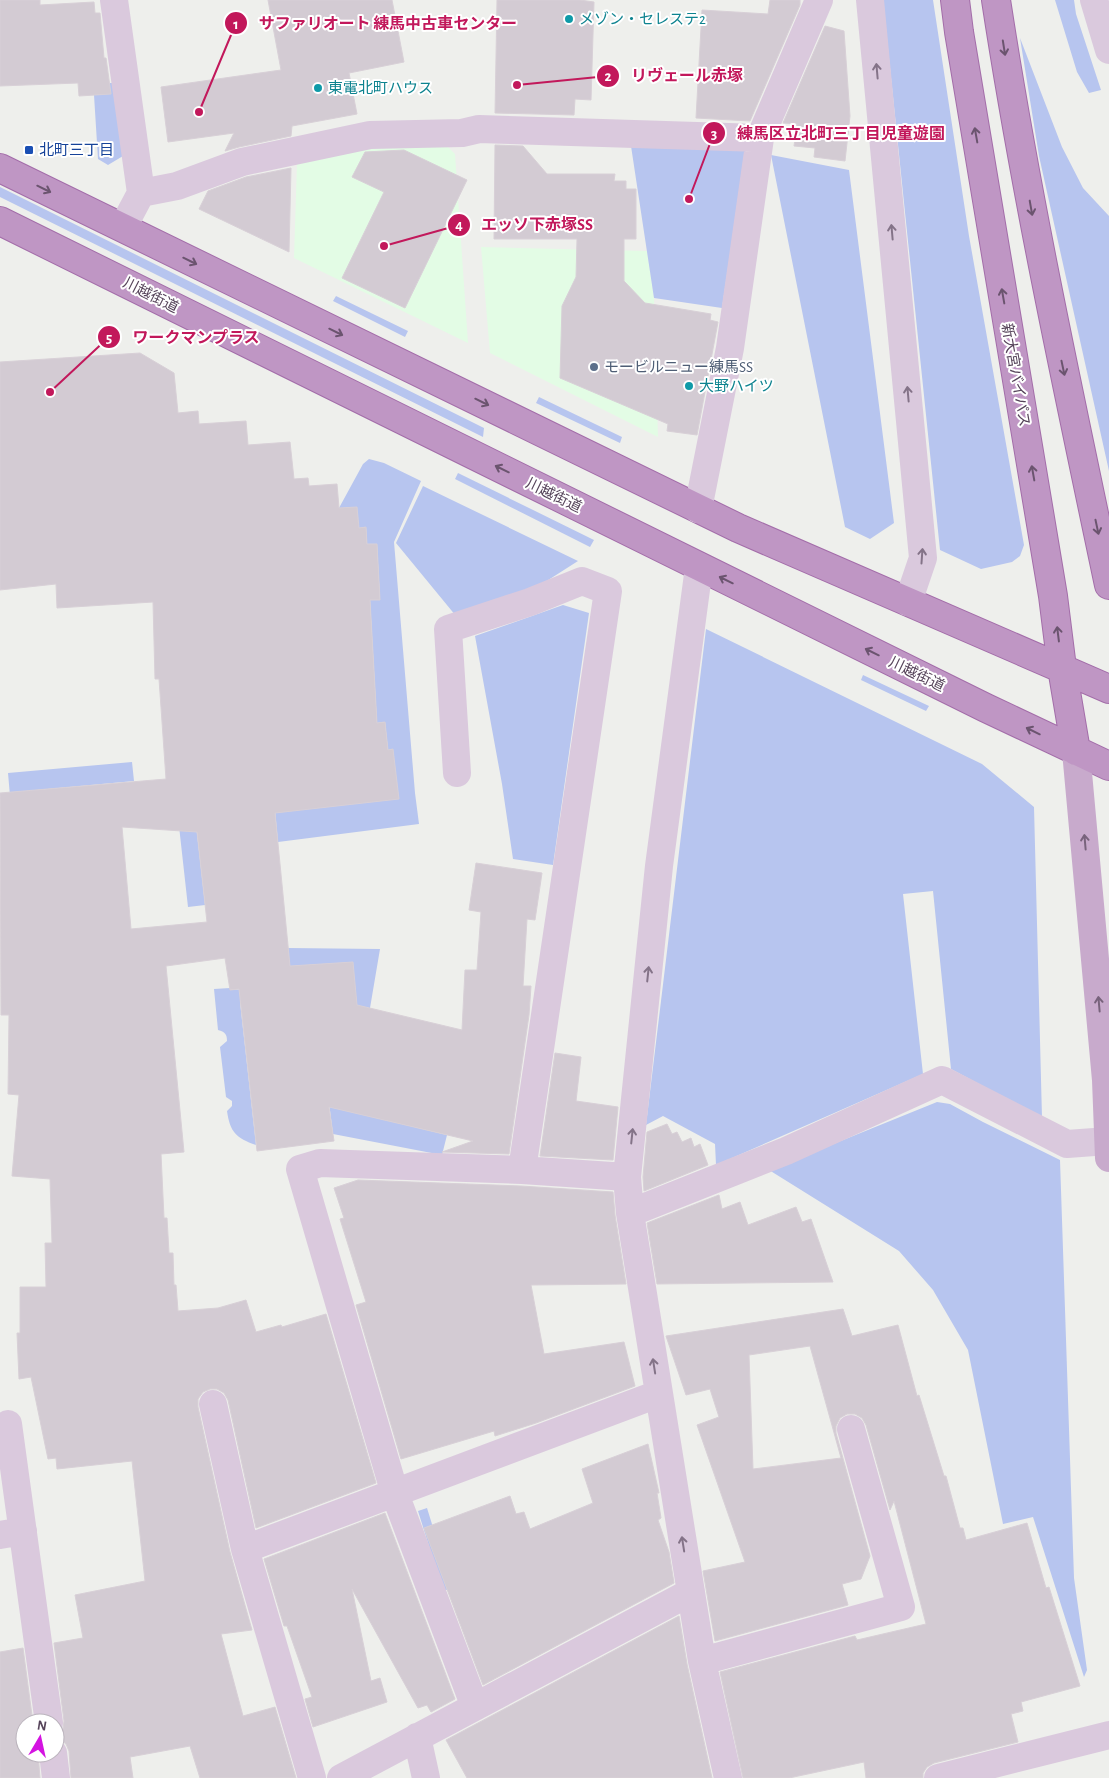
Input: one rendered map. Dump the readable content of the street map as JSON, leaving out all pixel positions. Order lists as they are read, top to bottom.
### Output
{
  "streets": {
    "highway": ["川越街道", "新大宮バイパス"]
  },
  "crossings": [
    ["川越街道", "新大宮バイパス"]
  ],
  "places": {
    "other": [
      "メゾン・セレステ2",
      "リヴェール赤塚",
      "東電北町ハウス",
      "サファリオート 練馬中古車センター",
      "練馬区立北町三丁目児童遊園",
      "エッソ下赤塚SS",
      "モービルニュー練馬SS",
      "大野ハイツ",
      "ワークマンプラス"
    ],
    "transit": ["北町三丁目"]
  },
  "north": "top"
}
